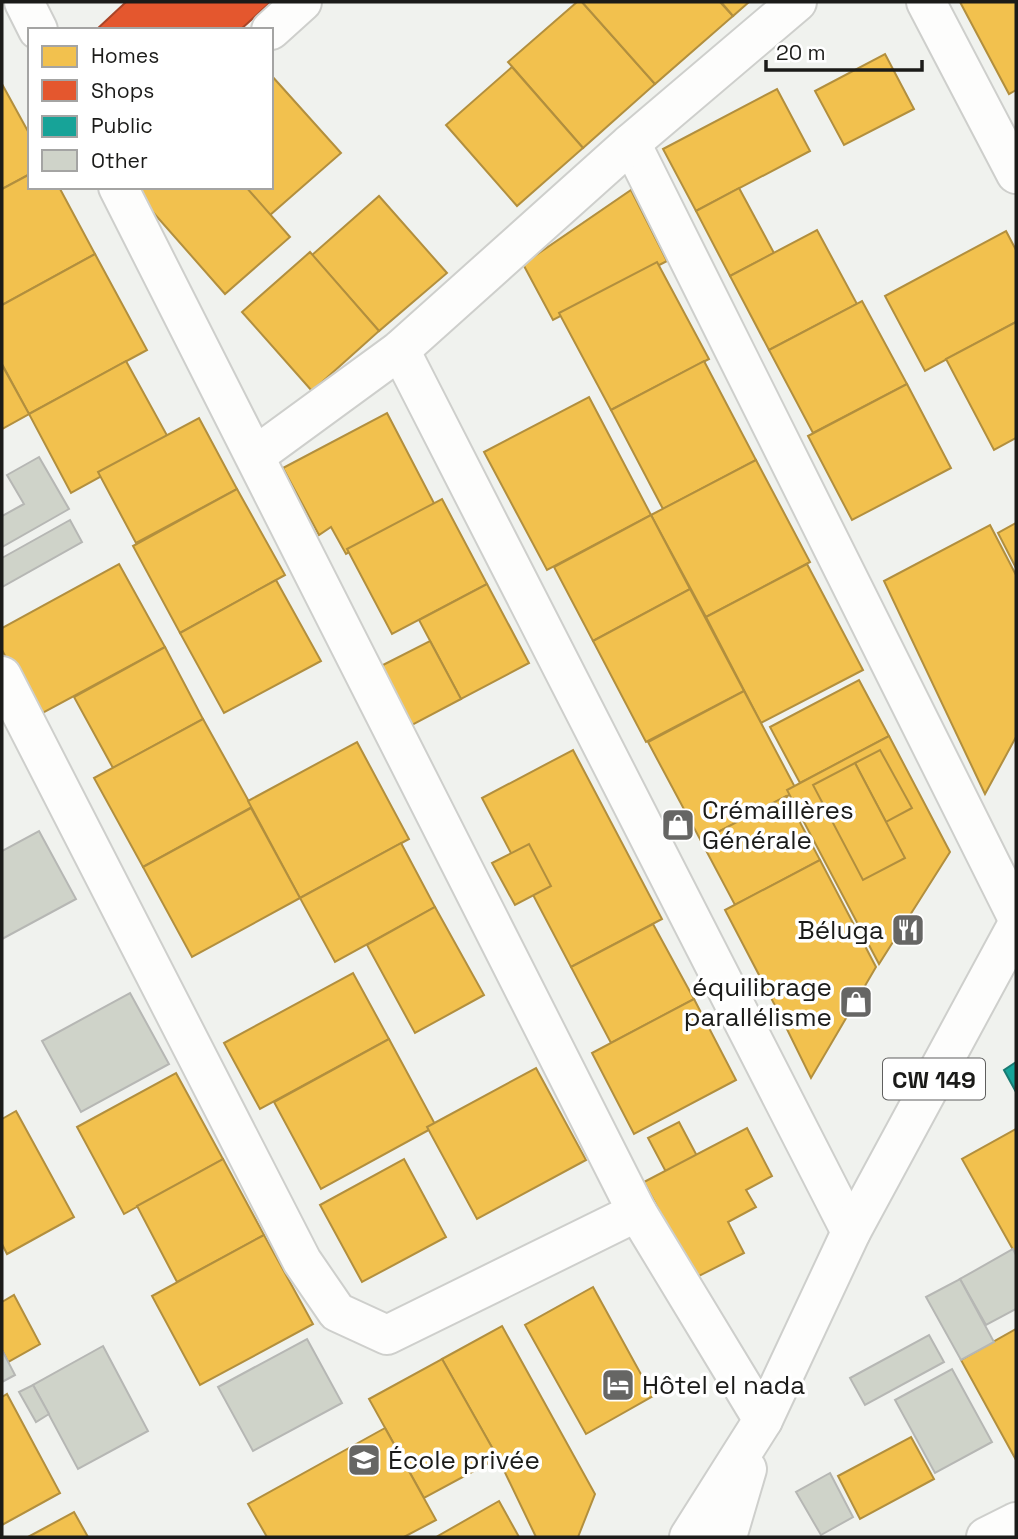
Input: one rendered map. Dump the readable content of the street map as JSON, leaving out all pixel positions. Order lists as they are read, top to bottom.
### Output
{
  "streets": {
    "street": ["CW 149"]
  },
  "places": {
    "shop": ["Crémaillères Générale", "équilibrage parallélisme"],
    "restaurant": ["Béluga"],
    "hotel": ["Hôtel el nada"],
    "school or university": ["École privée"]
  },
  "legend": [
    "Homes",
    "Shops",
    "Public",
    "Other"
  ],
  "scale_bar": "20 m"
}
